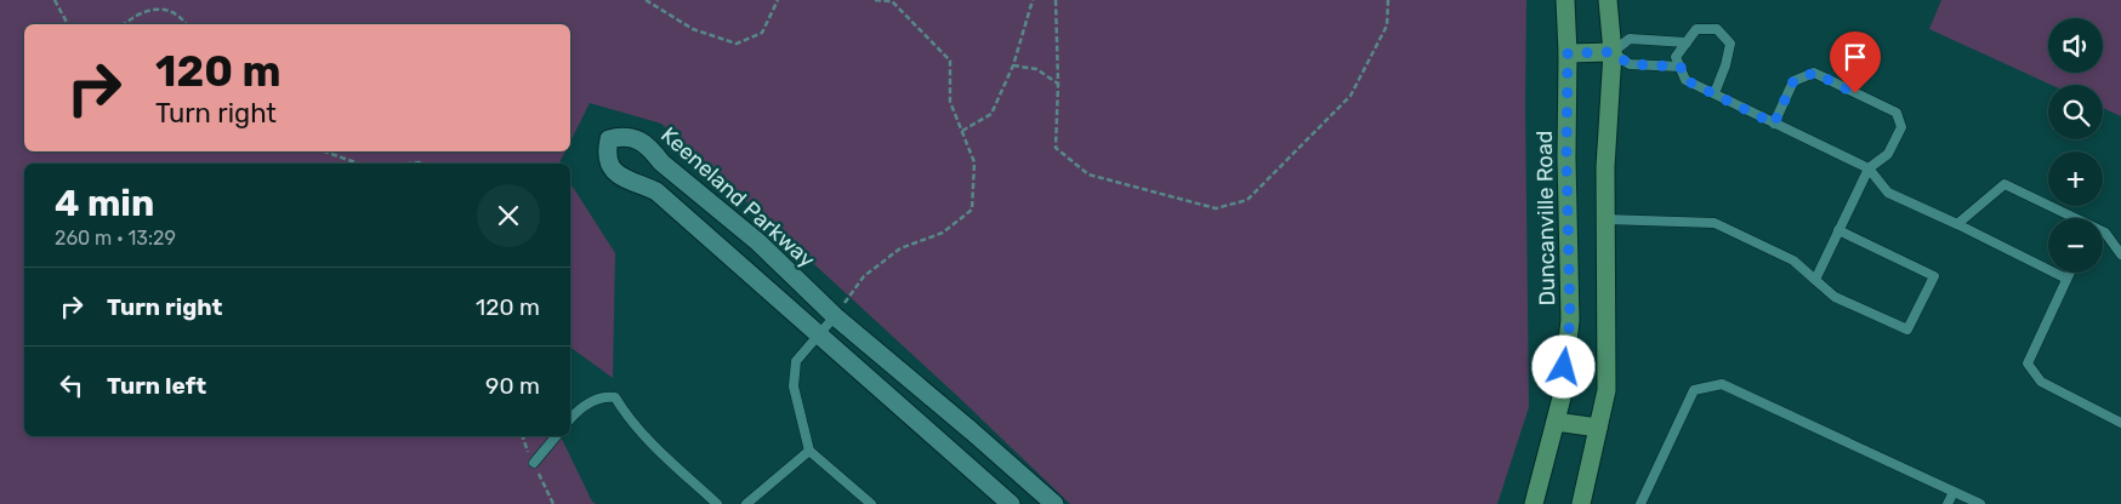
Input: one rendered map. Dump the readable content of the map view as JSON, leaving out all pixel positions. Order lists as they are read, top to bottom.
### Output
{
  "streets": {
    "main road": ["Duncanville Road"],
    "street": ["Keeneland Parkway"]
  },
  "page": {
    "map_buttons": ["+", "−"],
    "turn": ["120 m", "Turn right"],
    "heading": ["4 min", "260 m · 13:29"],
    "list": [
      {
        "name": "Turn right",
        "value": "120 m"
      },
      {
        "name": "Turn left",
        "value": "90 m"
      }
    ]
  }
}
